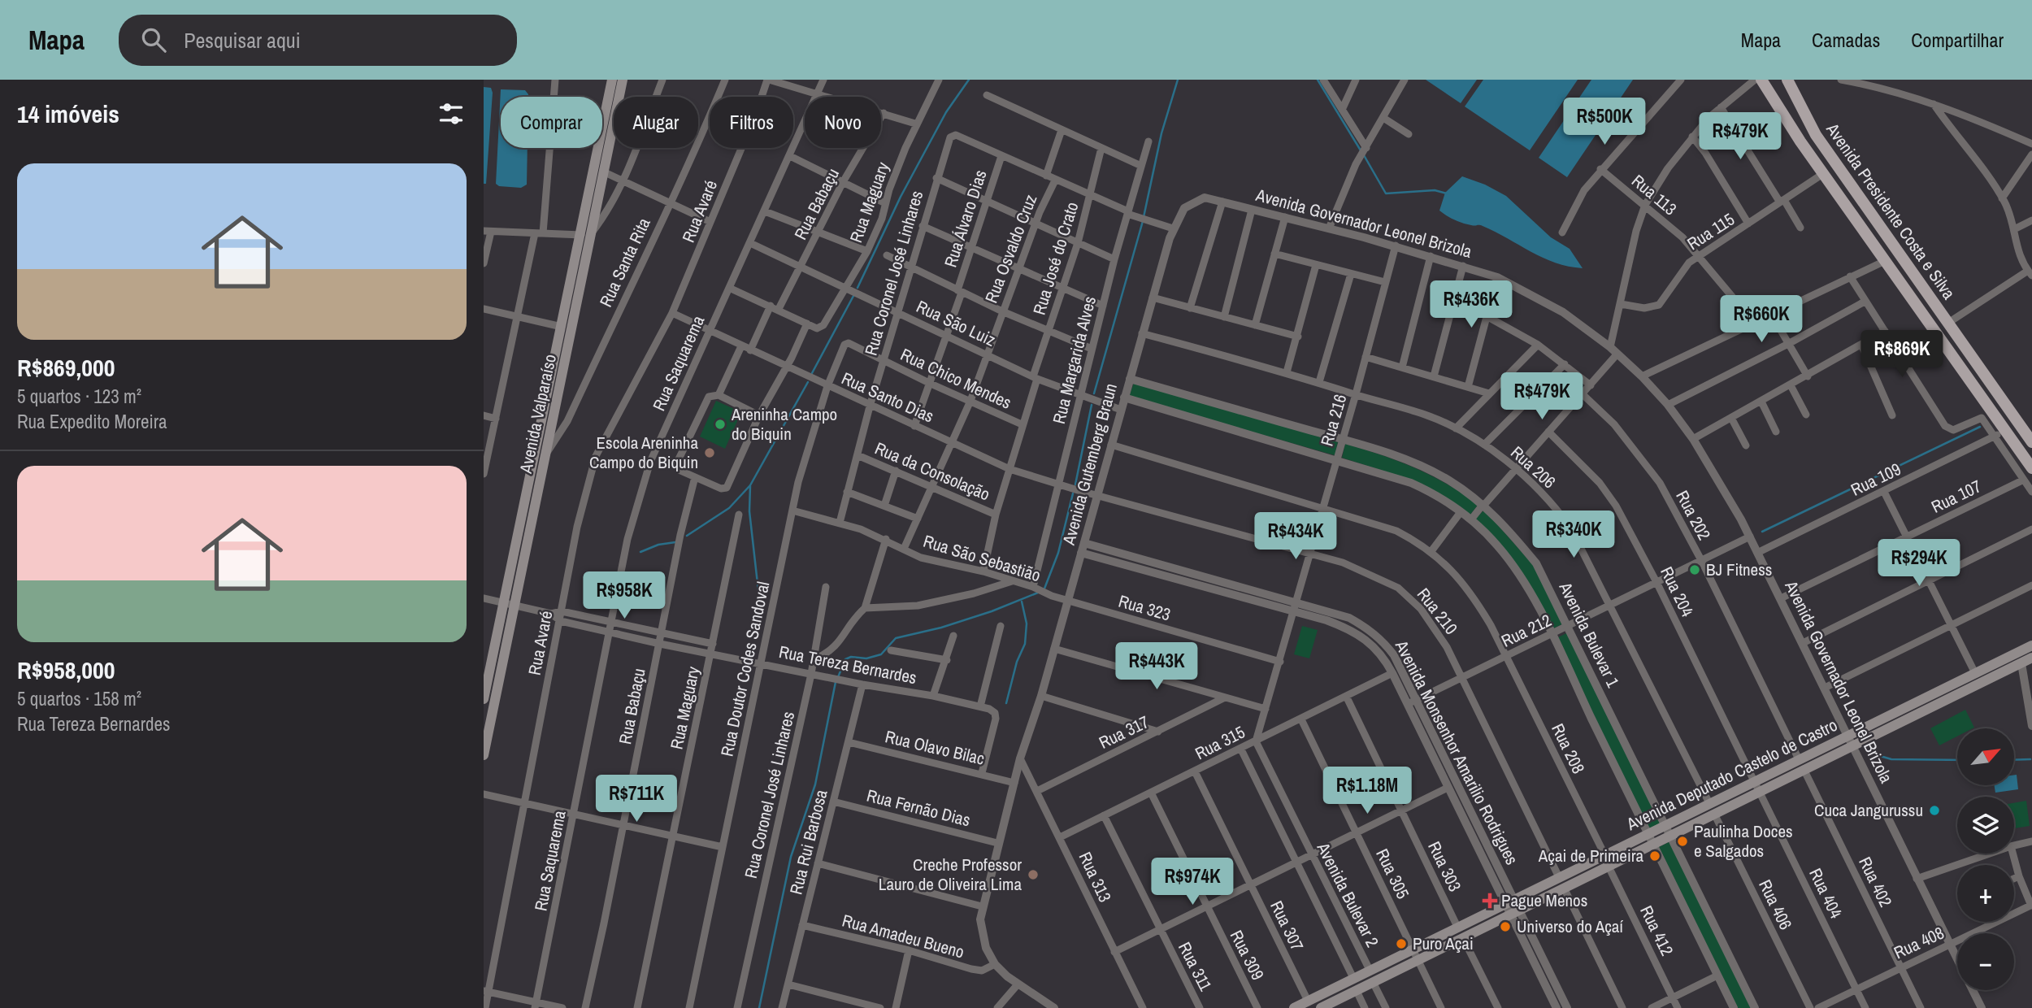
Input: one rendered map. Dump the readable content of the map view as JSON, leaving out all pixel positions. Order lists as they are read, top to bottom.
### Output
{
  "streets": {
    "main road": ["Avenida Presidente Costa e Silva", "Avenida Valparaíso", "Avenida Deputado Castelo de Castro"],
    "street": [
      "Rua 113",
      "Rua Maguary",
      "Rua Babaçu",
      "Rua Avaré",
      "Rua Álvaro Dias",
      "Avenida Governador Leonel Brizola",
      "Rua 115",
      "Rua Osvaldo Cruz",
      "Rua José do Crato",
      "Rua Santa Rita",
      "Rua Coronel José Linhares",
      "Rua São Luiz",
      "Rua Margarida Alves",
      "Rua Saquarema",
      "Rua Chico Mendes",
      "Rua Santo Dias",
      "Rua 216",
      "Avenida Gutemberg Braun",
      "Rua 206",
      "Rua da Consolação",
      "Rua 109",
      "Rua 107",
      "Rua 202",
      "Rua São Sebastião",
      "Rua 204",
      "Rua 323",
      "Rua 210",
      "Rua 212",
      "Avenida Bulevar 1",
      "Rua Tereza Bernardes",
      "Rua Doutor Codes Sandoval",
      "Rua 317",
      "Rua 315",
      "Rua Olavo Bilac",
      "Rua 208",
      "Avenida Monsenhor Amarilio Rodrigues",
      "Rua Fernão Dias",
      "Rua Rui Barbosa",
      "Rua 303",
      "Rua 305",
      "Rua 313",
      "Rua 402",
      "Rua 404",
      "Avenida Bulevar 2",
      "Rua 406",
      "Rua 307",
      "Rua 412",
      "Rua Amadeu Bueno",
      "Rua 408",
      "Rua 309",
      "Rua 311"
    ]
  },
  "crossings": [
    ["Rua 113", "Rua 115"],
    ["Rua Maguary", "Rua São Luiz"],
    ["Rua Maguary", "Rua Tereza Bernardes"],
    ["Rua Babaçu", "Rua São Luiz"],
    ["Rua Babaçu", "Rua Tereza Bernardes"],
    ["Rua Avaré", "Rua Santo Dias"],
    ["Rua Avaré", "Rua Tereza Bernardes"],
    ["Avenida Presidente Costa e Silva", "Rua 115"],
    ["Avenida Presidente Costa e Silva", "Rua 109"],
    ["Rua Álvaro Dias", "Rua Coronel José Linhares"],
    ["Rua Álvaro Dias", "Rua São Luiz"],
    ["Rua Álvaro Dias", "Rua Chico Mendes"],
    ["Rua Álvaro Dias", "Rua Santo Dias"],
    ["Avenida Governador Leonel Brizola", "Rua 216"],
    ["Avenida Governador Leonel Brizola", "Avenida Gutemberg Braun"],
    ["Avenida Governador Leonel Brizola", "Rua 109"],
    ["Avenida Governador Leonel Brizola", "Rua 107"],
    ["Avenida Governador Leonel Brizola", "Rua 212"],
    ["Avenida Governador Leonel Brizola", "Avenida Deputado Castelo de Castro"],
    ["Avenida Governador Leonel Brizola", "Rua 408"],
    ["Rua Osvaldo Cruz", "Rua São Luiz"],
    ["Rua Osvaldo Cruz", "Rua Chico Mendes"],
    ["Rua Osvaldo Cruz", "Rua Santo Dias"],
    ["Rua Osvaldo Cruz", "Rua da Consolação"],
    ["Rua Osvaldo Cruz", "Rua São Sebastião"],
    ["Rua José do Crato", "Rua São Luiz"],
    ["Rua José do Crato", "Rua Chico Mendes"],
    ["Rua José do Crato", "Rua Santo Dias"],
    ["Rua José do Crato", "Rua da Consolação"],
    ["Rua José do Crato", "Rua São Sebastião"],
    ["Rua Santa Rita", "Avenida Valparaíso"],
    ["Rua Coronel José Linhares", "Rua São Luiz"],
    ["Rua Coronel José Linhares", "Rua Chico Mendes"],
    ["Rua Coronel José Linhares", "Rua Santo Dias"],
    ["Rua Coronel José Linhares", "Rua da Consolação"],
    ["Rua Coronel José Linhares", "Rua São Sebastião"],
    ["Rua Coronel José Linhares", "Rua Tereza Bernardes"],
    ["Rua São Luiz", "Rua Margarida Alves"],
    ["Rua São Luiz", "Rua Saquarema"],
    ["Rua São Luiz", "Avenida Gutemberg Braun"],
    ["Rua Margarida Alves", "Rua Santo Dias"],
    ["Rua Margarida Alves", "Rua São Sebastião"],
    ["Rua Saquarema", "Rua Santo Dias"],
    ["Rua Saquarema", "Rua Tereza Bernardes"],
    ["Rua Chico Mendes", "Rua Doutor Codes Sandoval"],
    ["Rua Santo Dias", "Avenida Gutemberg Braun"],
    ["Rua Santo Dias", "Rua 210"],
    ["Rua Santo Dias", "Rua Doutor Codes Sandoval"],
    ["Rua 216", "Rua 206"],
    ["Rua 216", "Rua 323"],
    ["Rua 216", "Rua 210"],
    ["Rua 216", "Avenida Bulevar 1"],
    ["Rua 216", "Rua 315"],
    ["Rua 216", "Avenida Monsenhor Amarilio Rodrigues"],
    ["Rua 216", "Avenida Bulevar 2"],
    ["Avenida Gutemberg Braun", "Rua 206"],
    ["Avenida Gutemberg Braun", "Rua São Sebastião"],
    ["Avenida Gutemberg Braun", "Rua 323"],
    ["Avenida Gutemberg Braun", "Rua 210"],
    ["Avenida Gutemberg Braun", "Avenida Bulevar 1"],
    ["Avenida Gutemberg Braun", "Rua Olavo Bilac"],
    ["Avenida Gutemberg Braun", "Avenida Monsenhor Amarilio Rodrigues"],
    ["Avenida Gutemberg Braun", "Rua Fernão Dias"],
    ["Avenida Gutemberg Braun", "Rua 313"],
    ["Avenida Gutemberg Braun", "Rua Amadeu Bueno"],
    ["Rua 206", "Rua 212"],
    ["Rua 206", "Avenida Deputado Castelo de Castro"],
    ["Rua 202", "Rua 212"],
    ["Rua 202", "Avenida Deputado Castelo de Castro"],
    ["Rua 202", "Rua 402"],
    ["Rua São Sebastião", "Rua 323"],
    ["Rua São Sebastião", "Rua Doutor Codes Sandoval"],
    ["Rua 204", "Rua 212"],
    ["Rua 204", "Avenida Deputado Castelo de Castro"],
    ["Rua 204", "Rua 404"],
    ["Rua 210", "Rua 212"],
    ["Rua 210", "Avenida Deputado Castelo de Castro"],
    ["Rua 212", "Avenida Bulevar 1"],
    ["Rua 212", "Rua 208"],
    ["Rua 212", "Avenida Monsenhor Amarilio Rodrigues"],
    ["Avenida Bulevar 1", "Avenida Deputado Castelo de Castro"],
    ["Rua Tereza Bernardes", "Rua Doutor Codes Sandoval"],
    ["Rua Tereza Bernardes", "Rua Olavo Bilac"],
    ["Rua Tereza Bernardes", "Rua Rui Barbosa"],
    ["Rua 317", "Rua 313"],
    ["Rua 315", "Avenida Monsenhor Amarilio Rodrigues"],
    ["Rua 315", "Rua 303"],
    ["Rua 315", "Rua 305"],
    ["Rua 315", "Rua 313"],
    ["Rua 315", "Avenida Bulevar 2"],
    ["Rua 315", "Rua 307"],
    ["Rua 315", "Rua 309"],
    ["Rua 315", "Rua 311"],
    ["Rua Olavo Bilac", "Rua Rui Barbosa"],
    ["Rua 208", "Avenida Deputado Castelo de Castro"],
    ["Avenida Monsenhor Amarilio Rodrigues", "Avenida Deputado Castelo de Castro"],
    ["Avenida Deputado Castelo de Castro", "Rua 303"],
    ["Avenida Deputado Castelo de Castro", "Rua 305"],
    ["Avenida Deputado Castelo de Castro", "Rua 402"],
    ["Avenida Deputado Castelo de Castro", "Rua 404"],
    ["Avenida Deputado Castelo de Castro", "Avenida Bulevar 2"],
    ["Avenida Deputado Castelo de Castro", "Rua 406"],
    ["Avenida Deputado Castelo de Castro", "Rua 307"],
    ["Avenida Deputado Castelo de Castro", "Rua 412"],
    ["Rua Fernão Dias", "Rua Rui Barbosa"],
    ["Rua Rui Barbosa", "Rua Amadeu Bueno"],
    ["Rua 402", "Rua 408"],
    ["Rua 404", "Rua 408"]
  ],
  "places": {
    "other": [
      "Areninha Campo do Biquin",
      "Escola Areninha Campo do Biquin",
      "BJ Fitness",
      "Cuca Jangurussu",
      "Paulinha Doces e Salgados",
      "Açai de Primeira",
      "Creche Professor Lauro de Oliveira Lima",
      "Universo do Açaí",
      "Puro Açai"
    ],
    "health": ["Pague Menos"]
  },
  "north": "top right",
  "page": {
    "header": "Mapa",
    "search": "Pesquisar aqui",
    "nav": ["Mapa", "Camadas", "Compartilhar"],
    "heading": "14 imóveis",
    "chip": [
      "Comprar",
      "Alugar",
      "Filtros",
      "Novo"
    ],
    "price": [
      "R$500K",
      "R$479K",
      "R$436K",
      "R$660K",
      "R$869K",
      "R$479K",
      "R$340K",
      "R$434K",
      "R$294K",
      "R$958K",
      "R$443K",
      "R$1.18M",
      "R$711K",
      "R$974K"
    ],
    "list": [
      {
        "name": "R$869,000",
        "note": "5 quartos · 123 m² · Rua Expedito Moreira"
      },
      {
        "name": "R$958,000",
        "note": "5 quartos · 158 m² · Rua Tereza Bernardes"
      }
    ],
    "map_buttons": ["+", "−"]
  }
}
